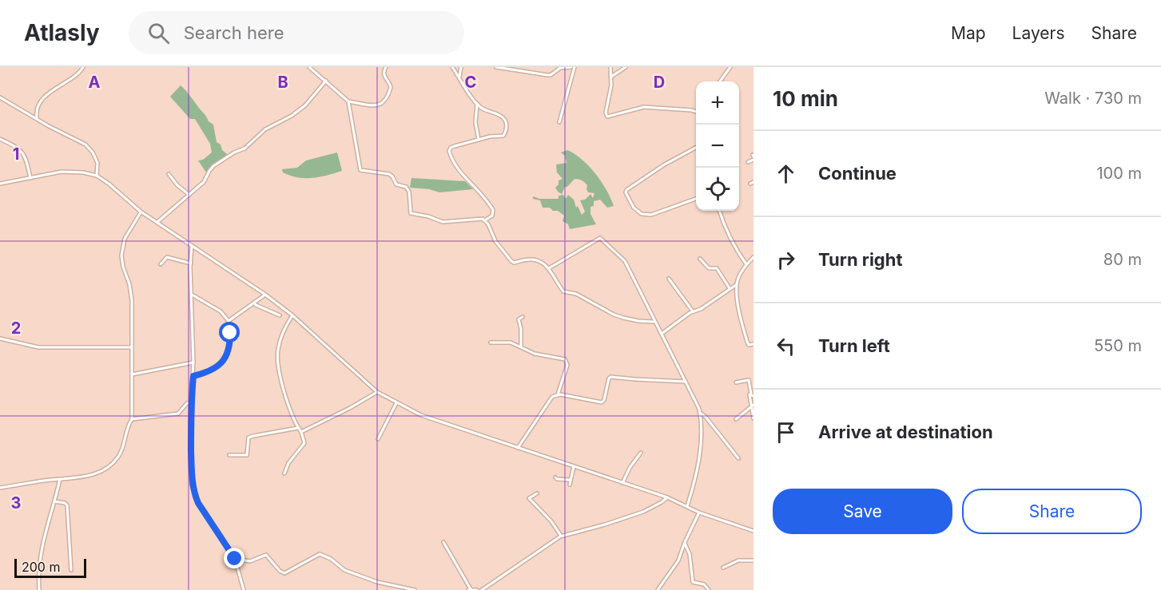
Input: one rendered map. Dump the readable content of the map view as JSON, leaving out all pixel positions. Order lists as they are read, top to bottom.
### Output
{
  "scale_bar": "200 m",
  "page": {
    "header": "Atlasly",
    "search": "Search here",
    "nav": ["Map", "Layers", "Share"],
    "heading": ["10 min", "Walk · 730 m"],
    "map_buttons": ["+", "−"],
    "list": [
      ["Continue", "100 m"],
      ["Turn right", "80 m"],
      ["Turn left", "550 m"],
      "Arrive at destination"
    ],
    "buttons": ["Save", "Share"],
    "scale": "200 m"
  },
  "grid": {
    "columns": [
      "A",
      "B",
      "C",
      "D"
    ],
    "rows": ["1", "2", "3"]
  }
}
